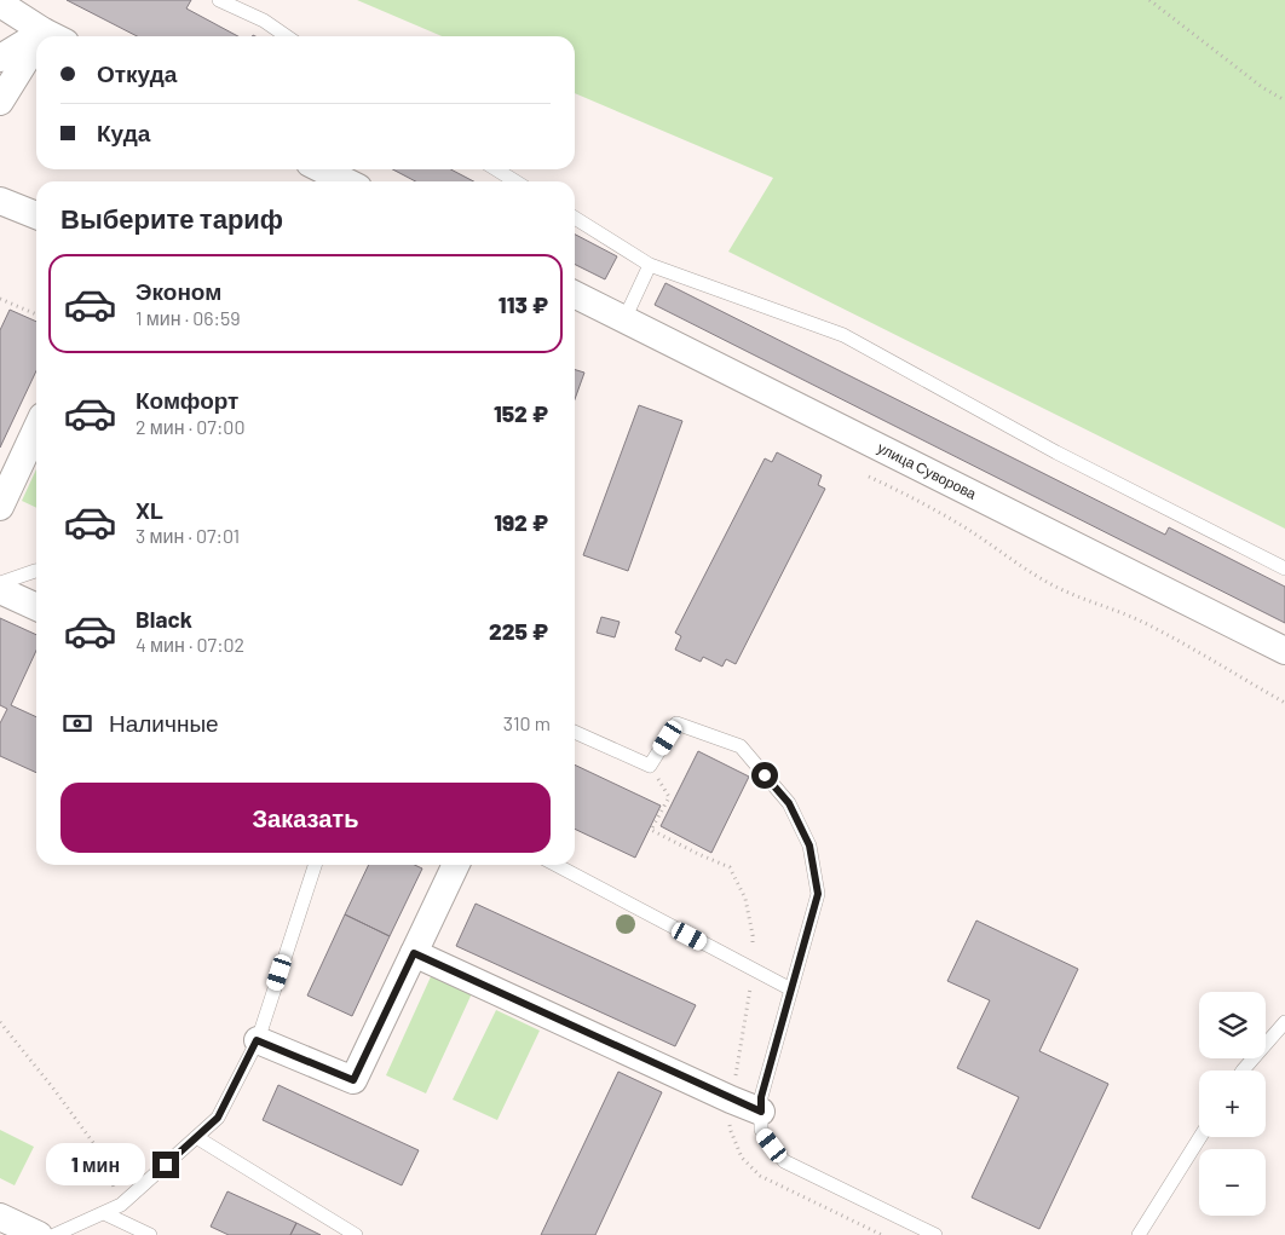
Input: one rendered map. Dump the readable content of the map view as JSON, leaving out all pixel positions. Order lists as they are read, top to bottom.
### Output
{
  "streets": {
    "street": ["улица Суворова"]
  },
  "page": {
    "banner": ["Откуда", "Куда"],
    "heading": "Выберите тариф",
    "list": [
      {
        "name": "Эконом",
        "note": "1 мин · 06:59",
        "value": "113 ₽"
      },
      {
        "name": "Комфорт",
        "note": "2 мин · 07:00",
        "value": "152 ₽"
      },
      {
        "name": "XL",
        "note": "3 мин · 07:01",
        "value": "192 ₽"
      },
      {
        "name": "Black",
        "note": "4 мин · 07:02",
        "value": "225 ₽"
      }
    ],
    "pay": ["Наличные", "310 m"],
    "buttons": "Заказать",
    "map_buttons": ["+", "−"],
    "bubble": "1 мин"
  }
}
